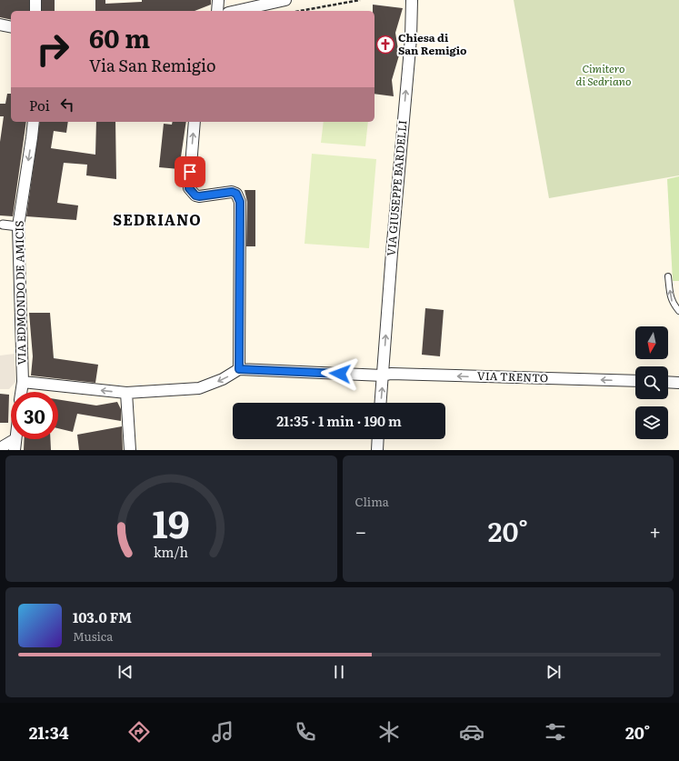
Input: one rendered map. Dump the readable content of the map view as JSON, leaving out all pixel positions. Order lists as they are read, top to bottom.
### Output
{
  "streets": {
    "street": ["VIA GIUSEPPE BARDELLI", "VIA EDMONDO DE AMICIS", "VIA TRENTO"]
  },
  "crossings": [
    ["VIA GIUSEPPE BARDELLI", "VIA TRENTO"]
  ],
  "one_way": ["VIA GIUSEPPE BARDELLI", "VIA EDMONDO DE AMICIS", "VIA TRENTO"],
  "districts": ["SEDRIANO"],
  "parks": ["Cimitero di Sedriano"],
  "places": {
    "church": ["Chiesa di San Remigio"]
  },
  "north": "bottom",
  "page": {
    "turn": ["60 m", "Via San Remigio"],
    "then": "Poi",
    "limit": "30",
    "trip": "21:35 · 1 min · 190 m",
    "tile": "Clima",
    "heat": ["−", "20°", "+"],
    "song": ["103.0 FM", "Musica"],
    "tabs": ["21:34", "20°"],
    "gauge": ["19", "km/h"]
  }
}
